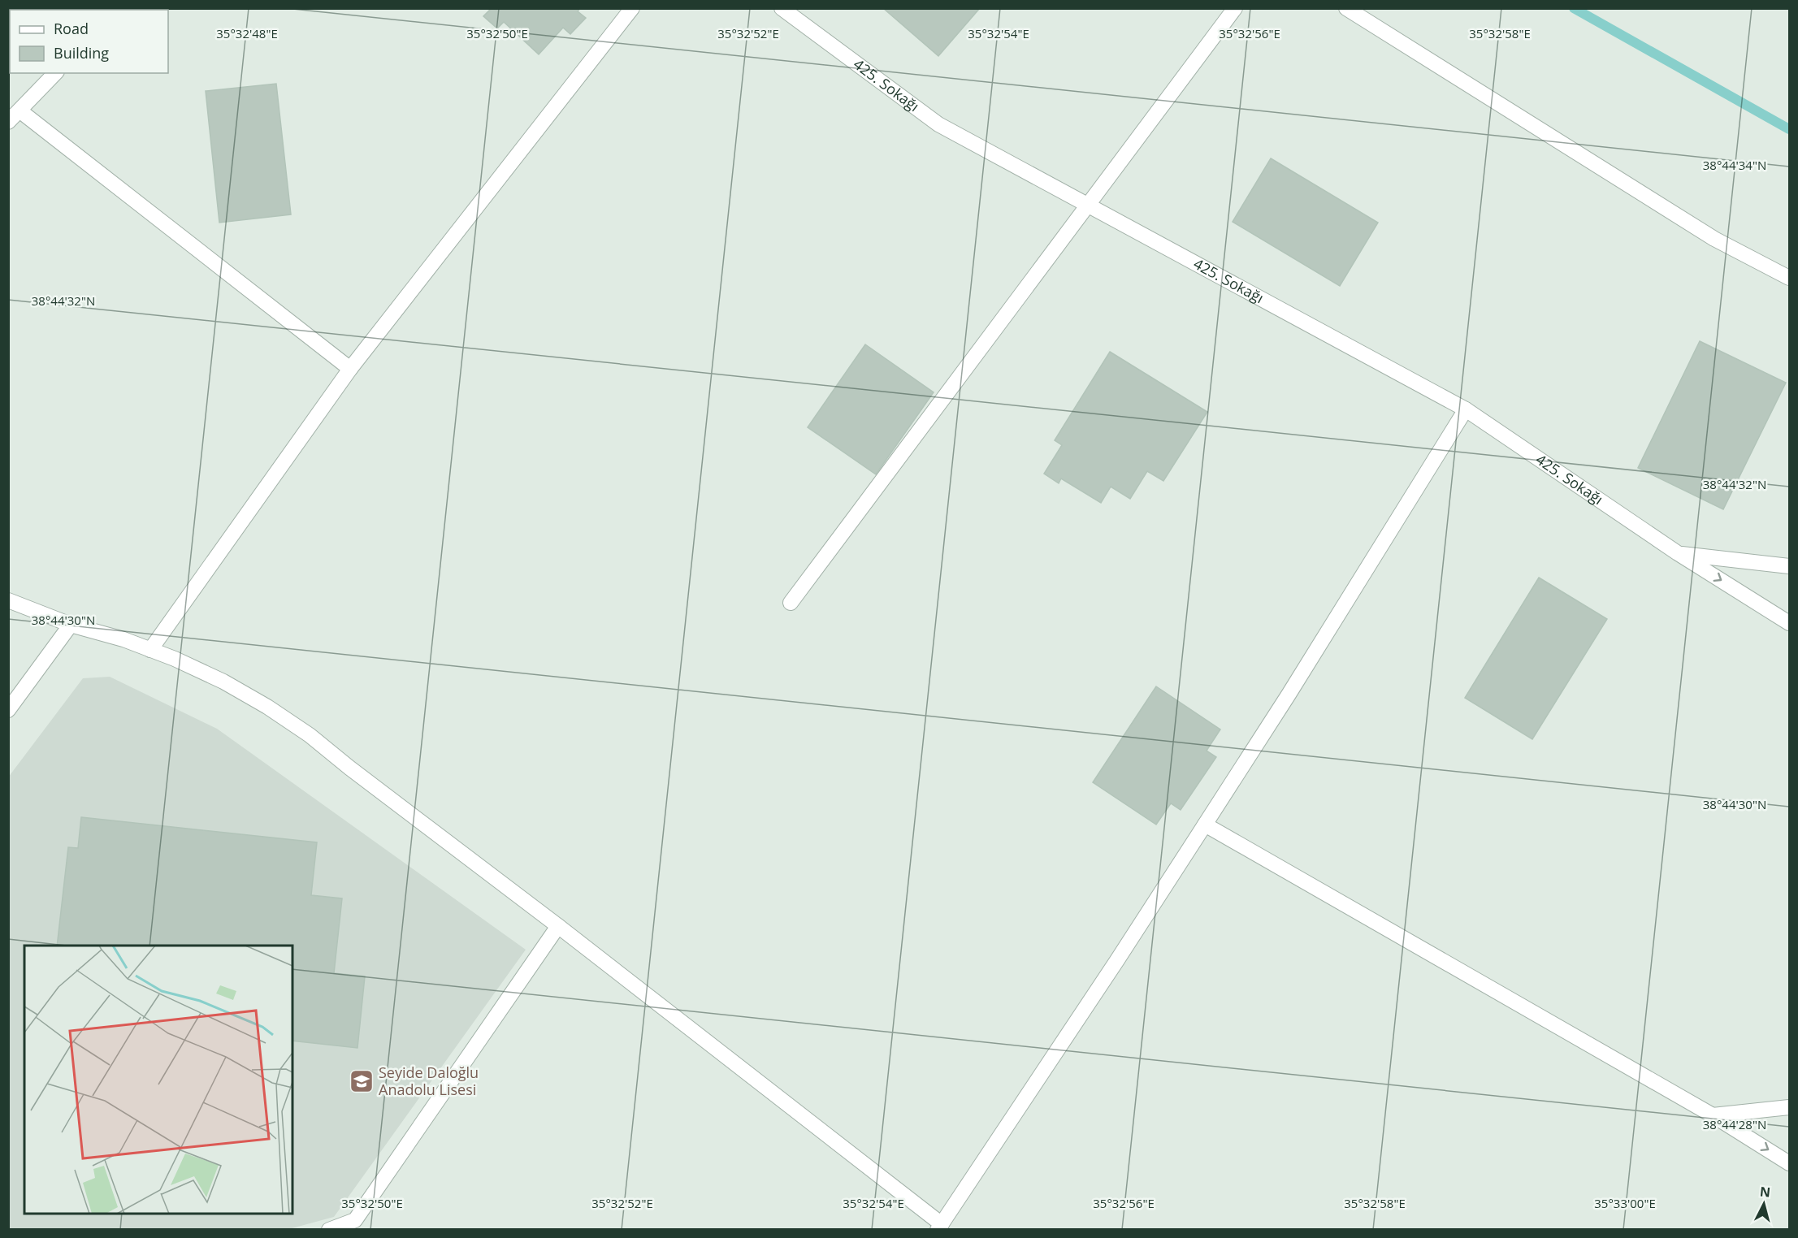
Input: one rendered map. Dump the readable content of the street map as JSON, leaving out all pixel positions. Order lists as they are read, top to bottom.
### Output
{
  "streets": {
    "street": ["425. Sokağı"]
  },
  "places": {
    "school or university": ["Seyide Daloğlu Anadolu Lisesi"]
  },
  "legend": ["Road", "Building"],
  "north": "top",
  "coordinates": [
    "35°32'48\"E",
    "35°32'50\"E",
    "35°32'52\"E",
    "35°32'54\"E",
    "35°32'56\"E",
    "35°32'58\"E",
    "38°44'34\"N",
    "38°44'32\"N",
    "38°44'30\"N",
    "38°44'28\"N",
    "35°33'00\"E"
  ]
}
